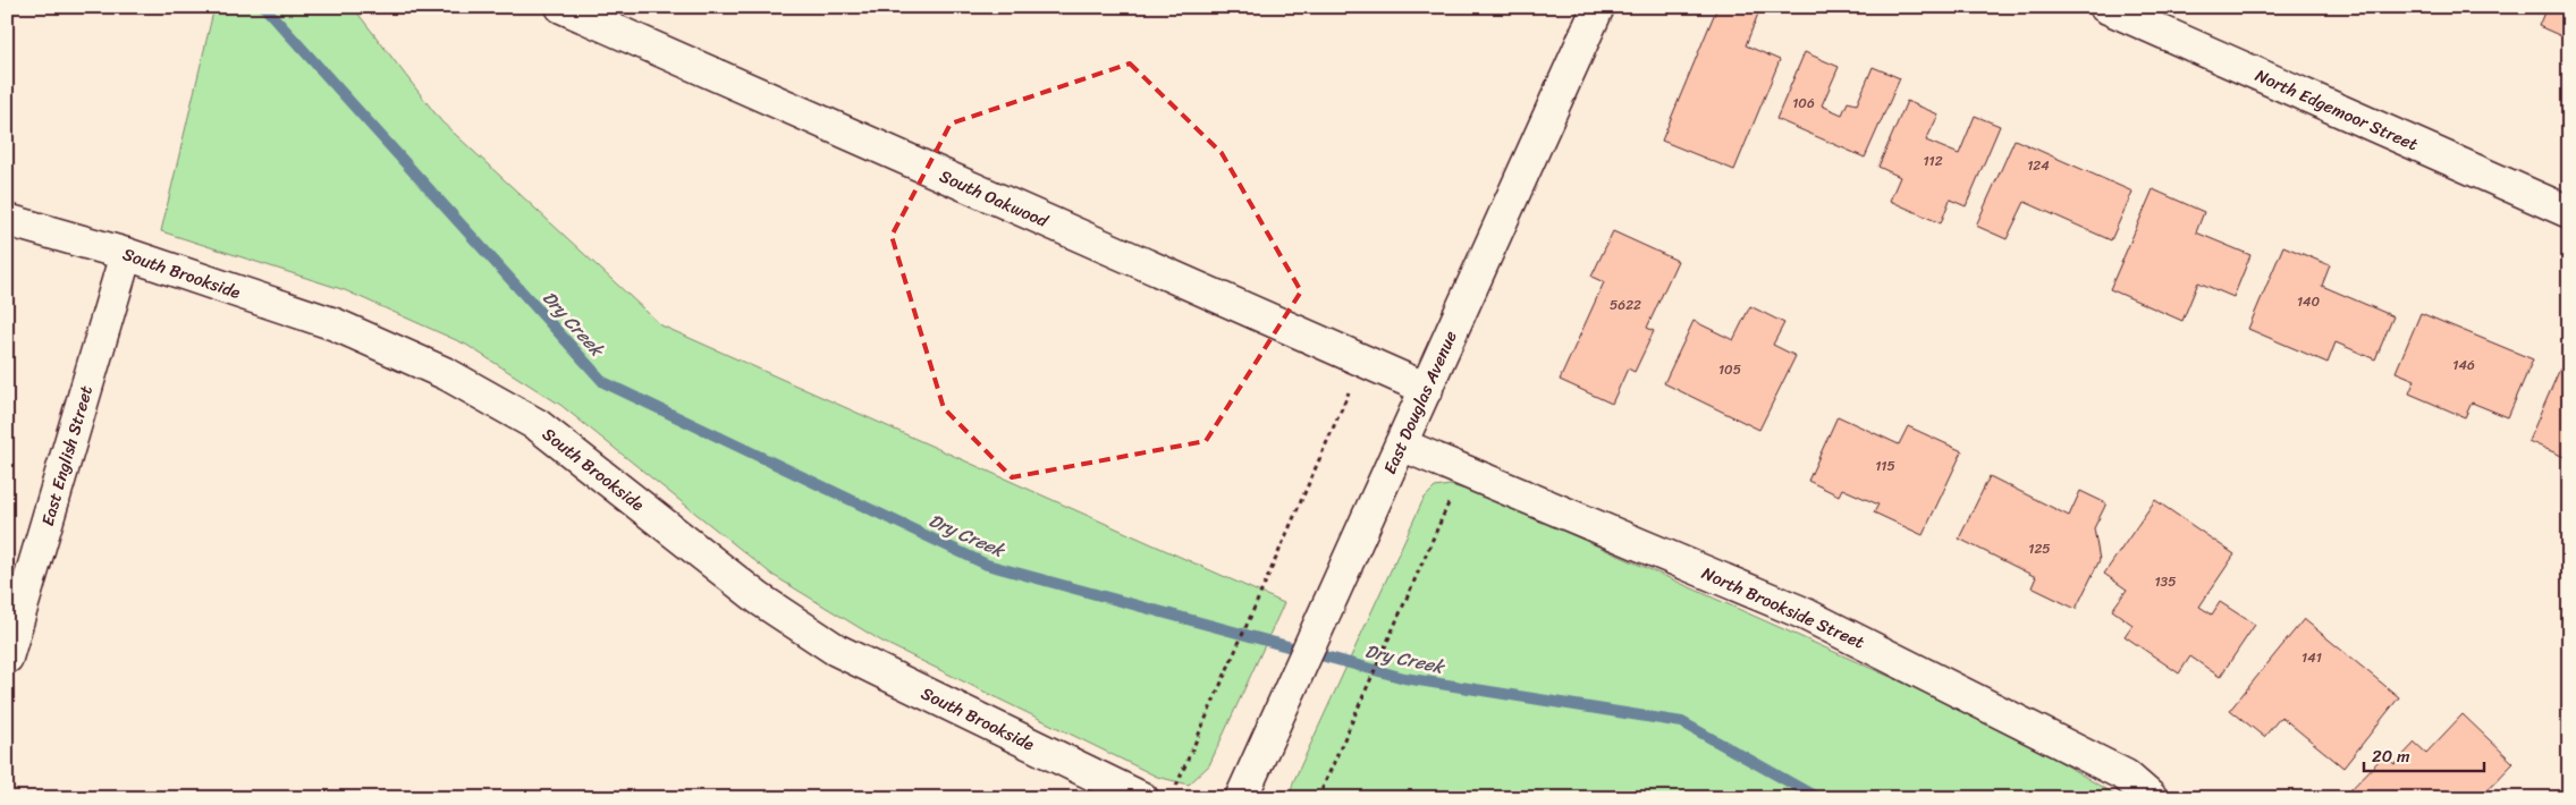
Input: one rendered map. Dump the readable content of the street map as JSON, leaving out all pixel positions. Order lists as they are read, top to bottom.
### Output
{
  "streets": {
    "street": [
      "North Edgemoor Street",
      "South Oakwood",
      "South Brookside",
      "East Douglas Avenue",
      "East English Street",
      "North Brookside Street"
    ]
  },
  "crossings": [
    ["South Oakwood", "East Douglas Avenue"],
    ["South Brookside", "East English Street"],
    ["East Douglas Avenue", "North Brookside Street"]
  ],
  "water": ["Dry Creek"],
  "house_numbers": [
    "106",
    "112",
    "124",
    "140",
    "5622",
    "146",
    "105",
    "115",
    "125",
    "135",
    "141"
  ],
  "scale_bar": "20 m"
}
